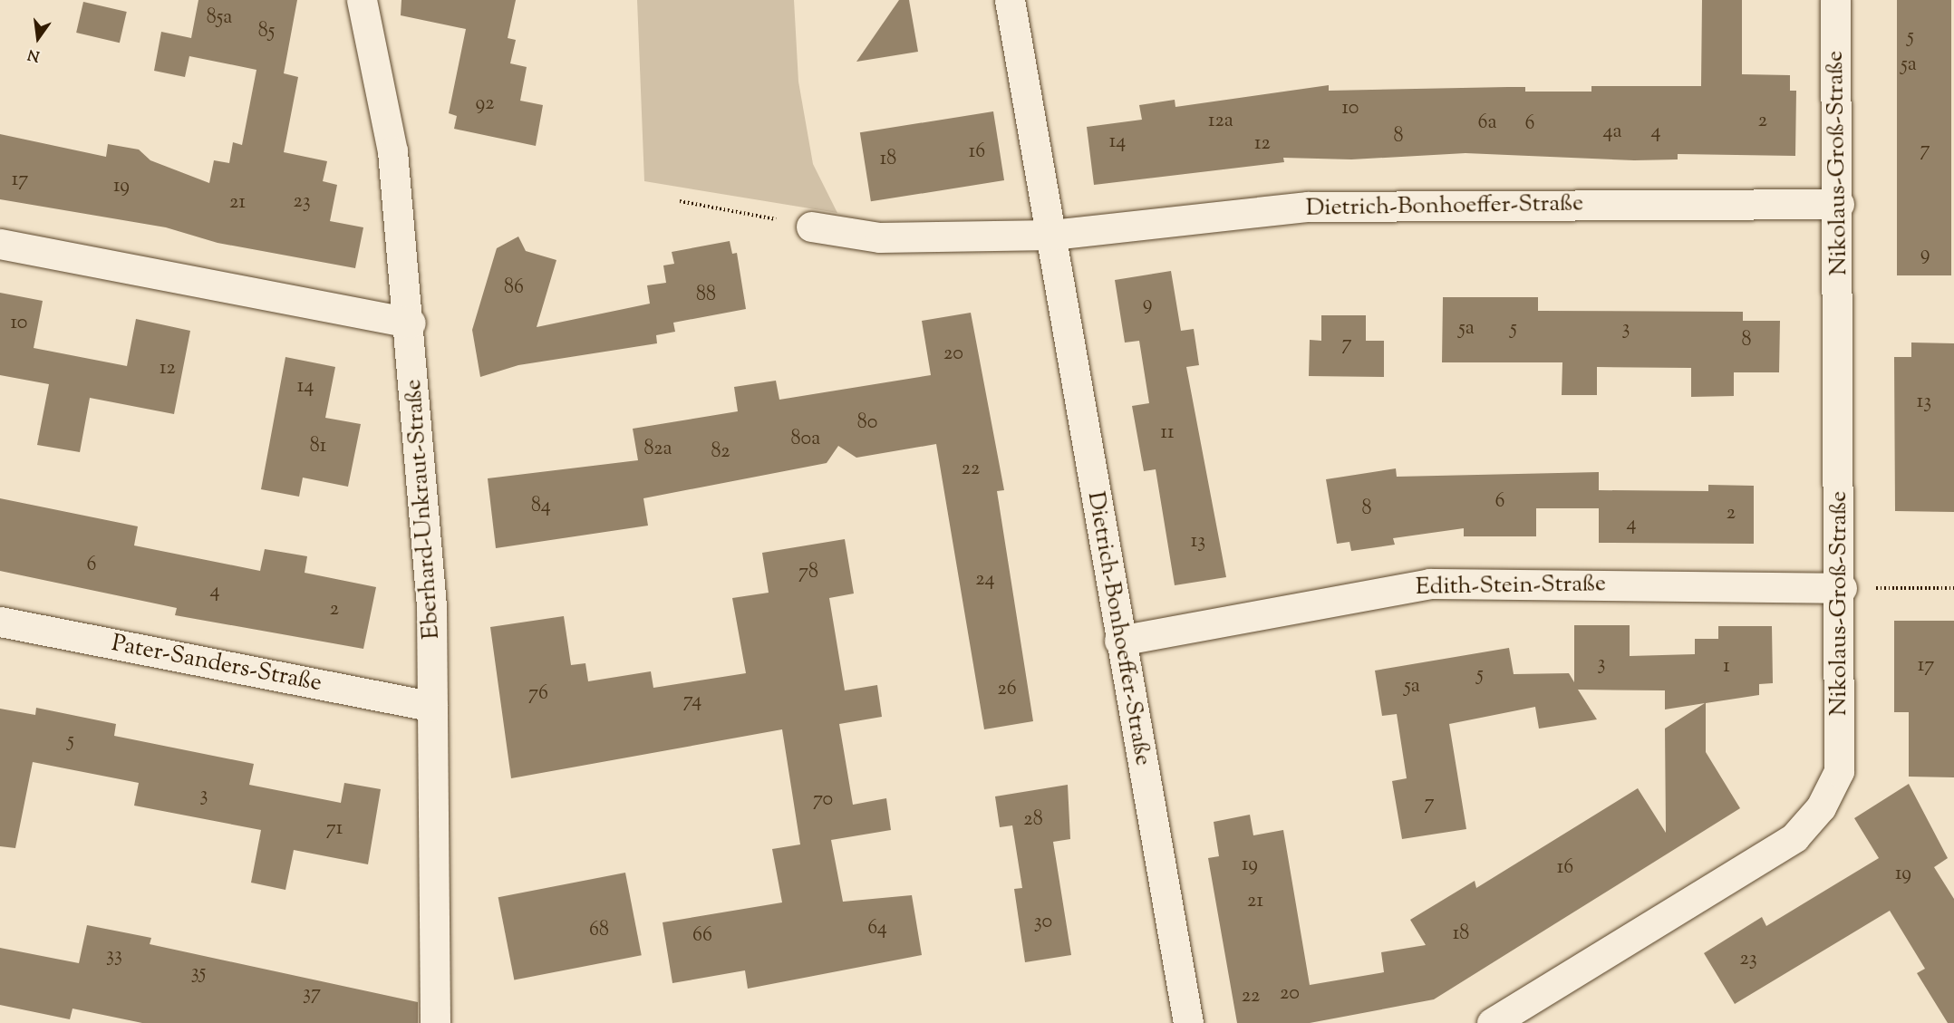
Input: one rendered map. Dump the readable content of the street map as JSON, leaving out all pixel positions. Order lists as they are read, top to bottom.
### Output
{
  "streets": {
    "street": [
      "Nikolaus-Groß-Straße",
      "Dietrich-Bonhoeffer-Straße",
      "Eberhard-Unkraut-Straße",
      "Edith-Stein-Straße",
      "Pater-Sanders-Straße"
    ]
  },
  "crossings": [
    ["Nikolaus-Groß-Straße", "Dietrich-Bonhoeffer-Straße"],
    ["Nikolaus-Groß-Straße", "Edith-Stein-Straße"],
    ["Dietrich-Bonhoeffer-Straße", "Edith-Stein-Straße"],
    ["Eberhard-Unkraut-Straße", "Pater-Sanders-Straße"]
  ],
  "house_numbers": [
    "85a",
    "85",
    "5",
    "5a",
    "92",
    "10",
    "12a",
    "2",
    "6a",
    "6",
    "4a",
    "4",
    "8",
    "14",
    "12",
    "7",
    "16",
    "18",
    "17",
    "19",
    "23",
    "21",
    "9",
    "86",
    "88",
    "9",
    "10",
    "5a",
    "5",
    "3",
    "8",
    "7",
    "20",
    "12",
    "14",
    "13",
    "80",
    "11",
    "80a",
    "81",
    "82a",
    "82",
    "22",
    "6",
    "84",
    "8",
    "2",
    "4",
    "13",
    "6",
    "78",
    "24",
    "4",
    "2",
    "3",
    "17",
    "1",
    "5",
    "5a",
    "26",
    "76",
    "74",
    "5",
    "3",
    "70",
    "7",
    "28",
    "71",
    "19",
    "16",
    "19",
    "21",
    "30",
    "64",
    "68",
    "18",
    "66",
    "33",
    "23",
    "35",
    "37",
    "20",
    "22"
  ],
  "north": "bottom"
}
